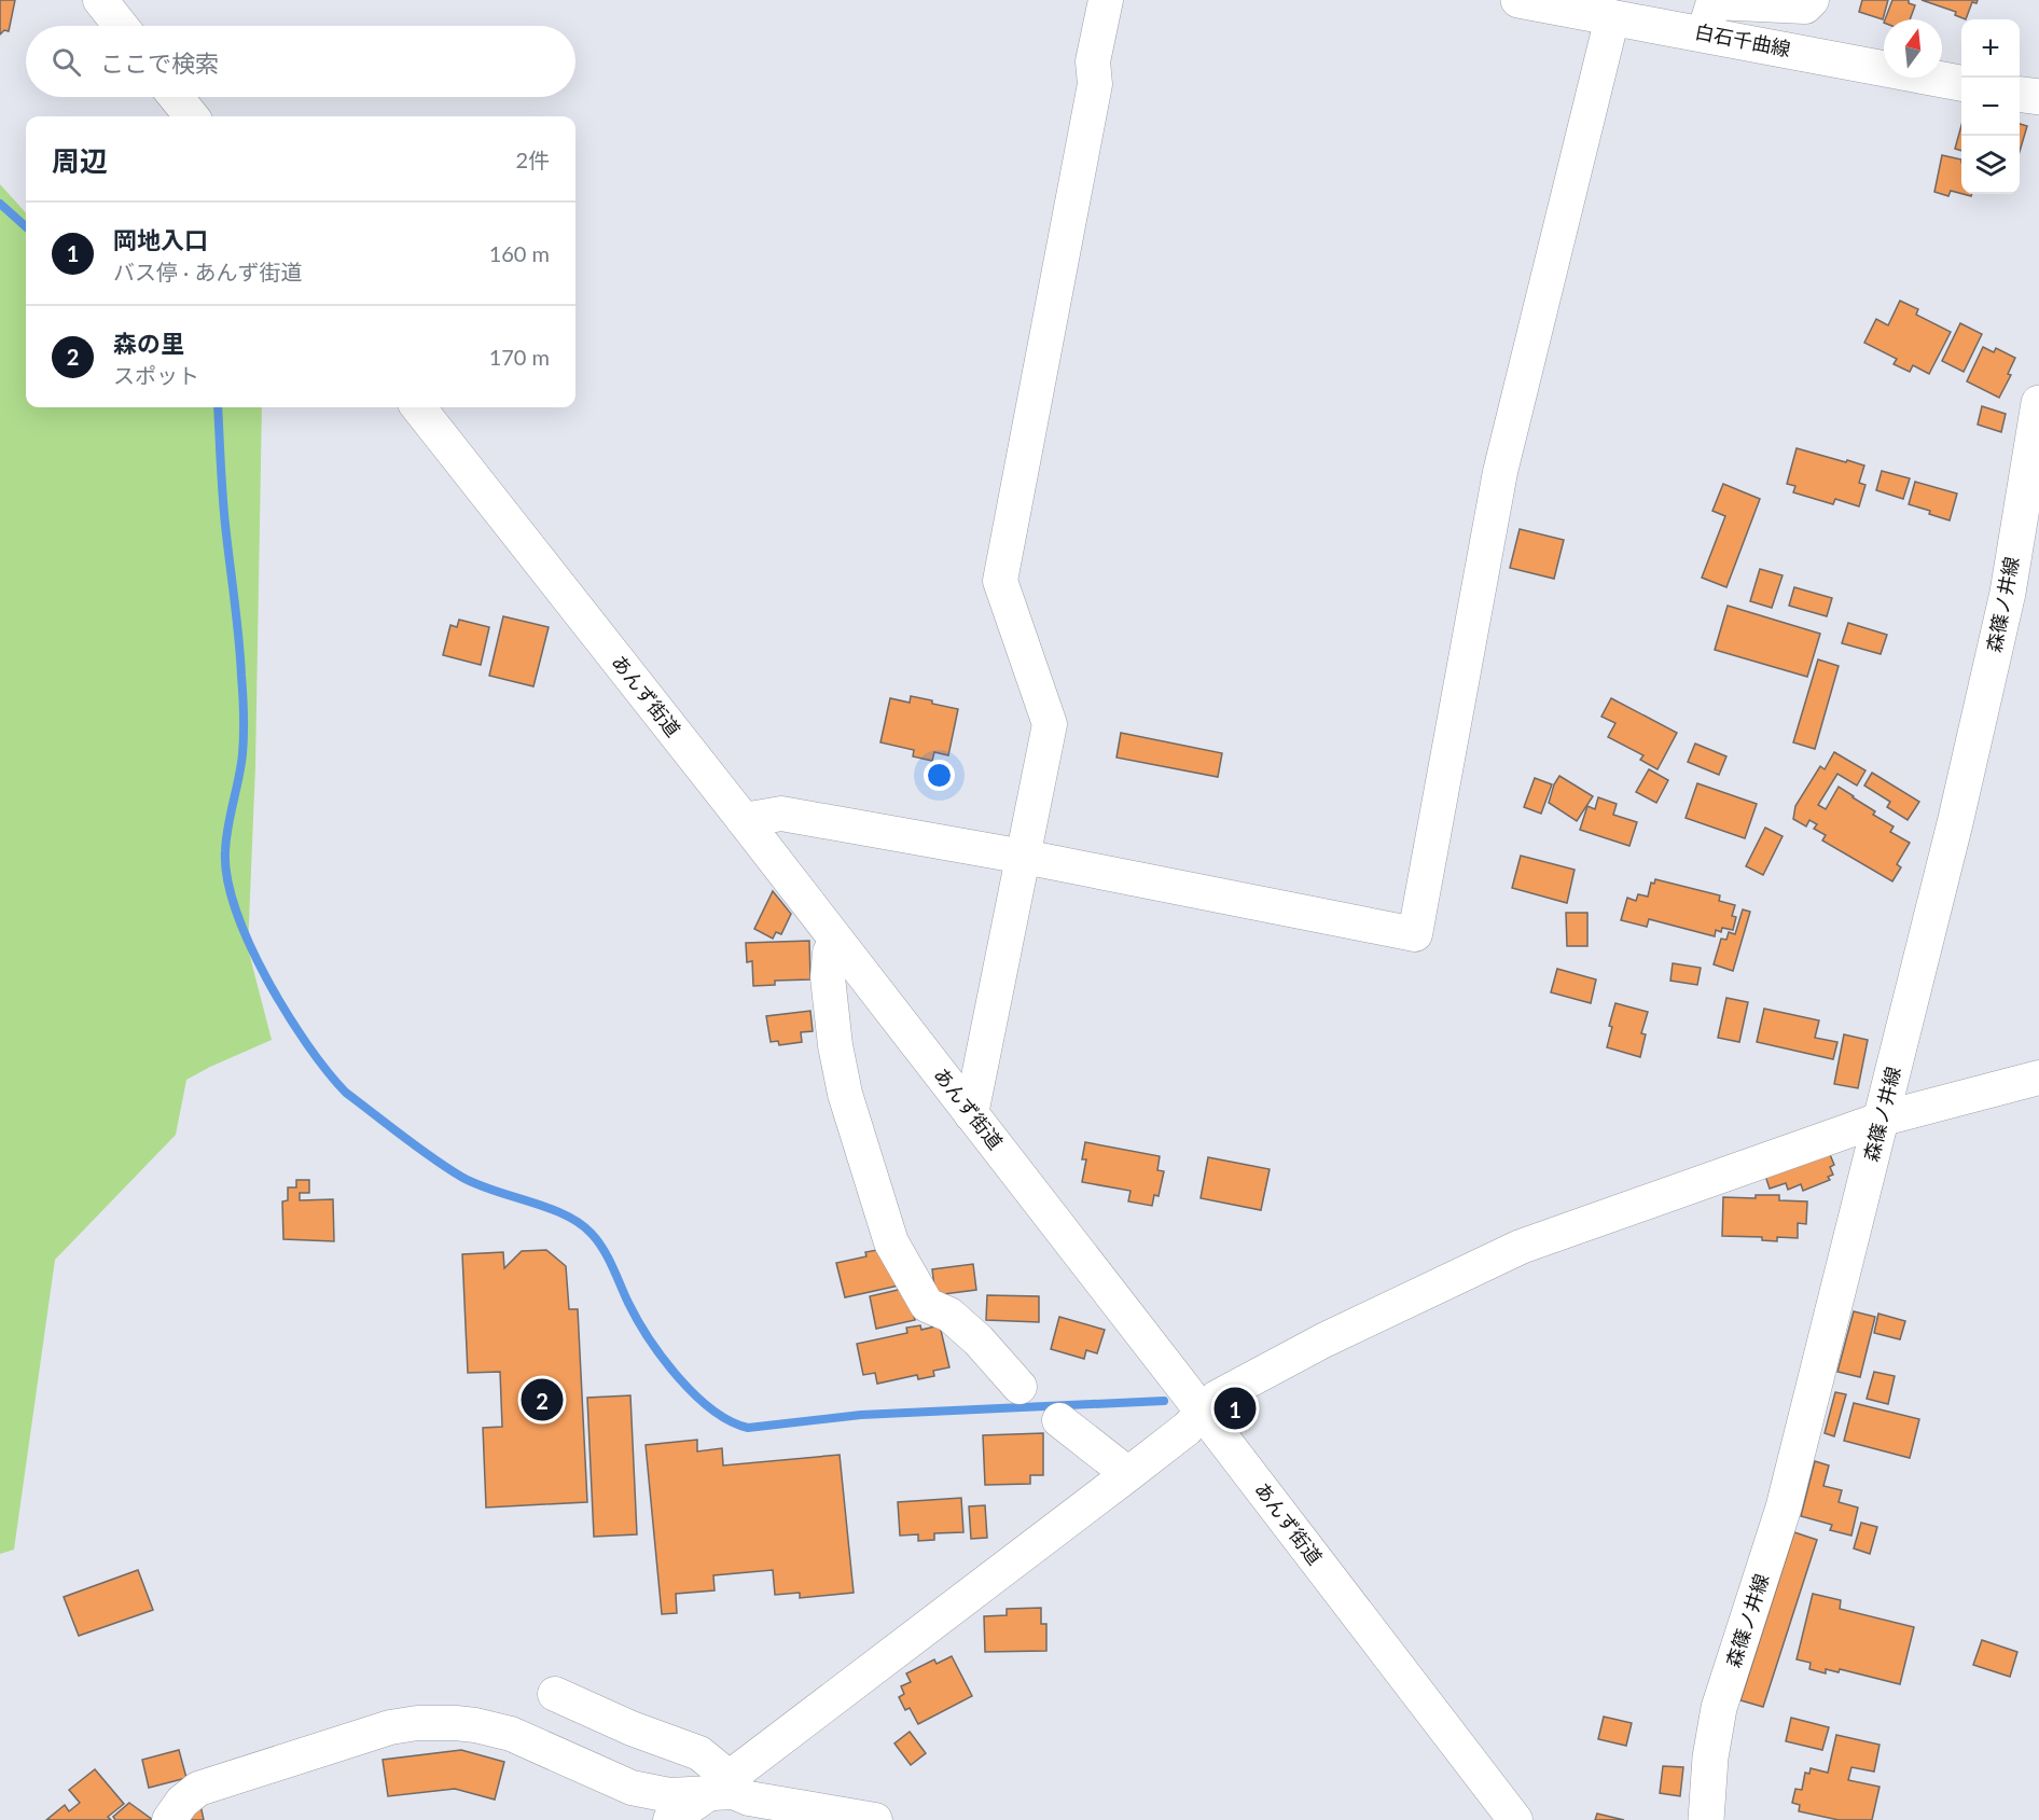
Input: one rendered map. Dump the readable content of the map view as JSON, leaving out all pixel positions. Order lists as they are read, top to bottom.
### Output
{
  "streets": {
    "main road": ["白石千曲線", "森篠ノ井線"],
    "street": ["あんず街道"]
  },
  "north": "top",
  "page": {
    "map_buttons": ["+", "−"],
    "search": "ここで検索",
    "heading": ["周辺", "2件"],
    "list": [
      {
        "mark": "1",
        "name": "岡地入口",
        "note": "バス停 · あんず街道",
        "value": "160 m"
      },
      {
        "mark": "2",
        "name": "森の里",
        "note": "スポット",
        "value": "170 m"
      }
    ],
    "pins": ["2", "1"]
  }
}
